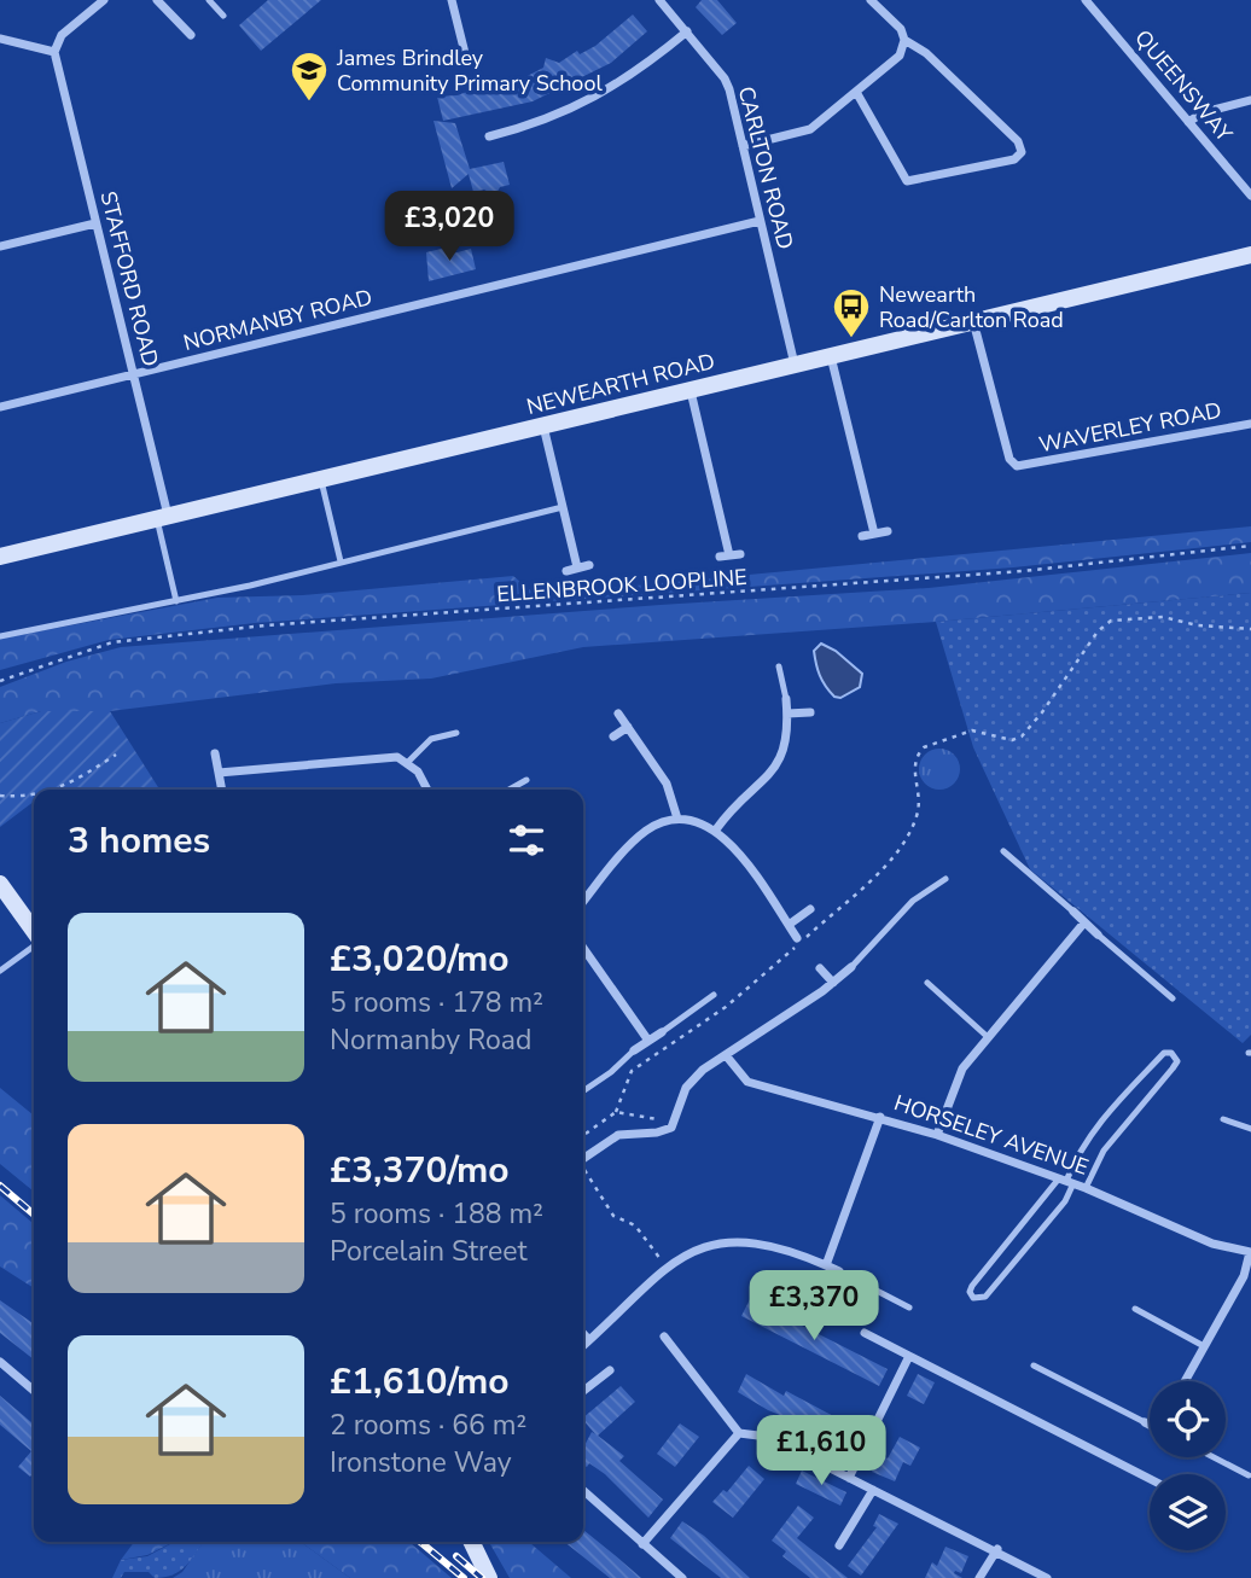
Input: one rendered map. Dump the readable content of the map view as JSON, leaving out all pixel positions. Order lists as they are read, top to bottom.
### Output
{
  "streets": {
    "main road": ["NEWEARTH ROAD"],
    "street": [
      "QUEENSWAY",
      "CARLTON ROAD",
      "STAFFORD ROAD",
      "NORMANBY ROAD",
      "WAVERLEY ROAD",
      "HORSELEY AVENUE"
    ],
    "path": ["ELLENBROOK LOOPLINE"]
  },
  "crossings": [
    ["CARLTON ROAD", "NORMANBY ROAD"],
    ["CARLTON ROAD", "NEWEARTH ROAD"],
    ["STAFFORD ROAD", "NORMANBY ROAD"],
    ["STAFFORD ROAD", "NEWEARTH ROAD"],
    ["NEWEARTH ROAD", "WAVERLEY ROAD"]
  ],
  "places": {
    "school or university": ["James Brindley Community Primary School"],
    "bus stop": ["Newearth Road/Carlton Road"]
  },
  "page": {
    "price": ["£3,020", "£3,370", "£1,610"],
    "heading": "3 homes",
    "list": [
      {
        "name": "£3,020/mo",
        "note": "5 rooms · 178 m² · Normanby Road"
      },
      {
        "name": "£3,370/mo",
        "note": "5 rooms · 188 m² · Porcelain Street"
      },
      {
        "name": "£1,610/mo",
        "note": "2 rooms · 66 m² · Ironstone Way"
      }
    ]
  }
}
